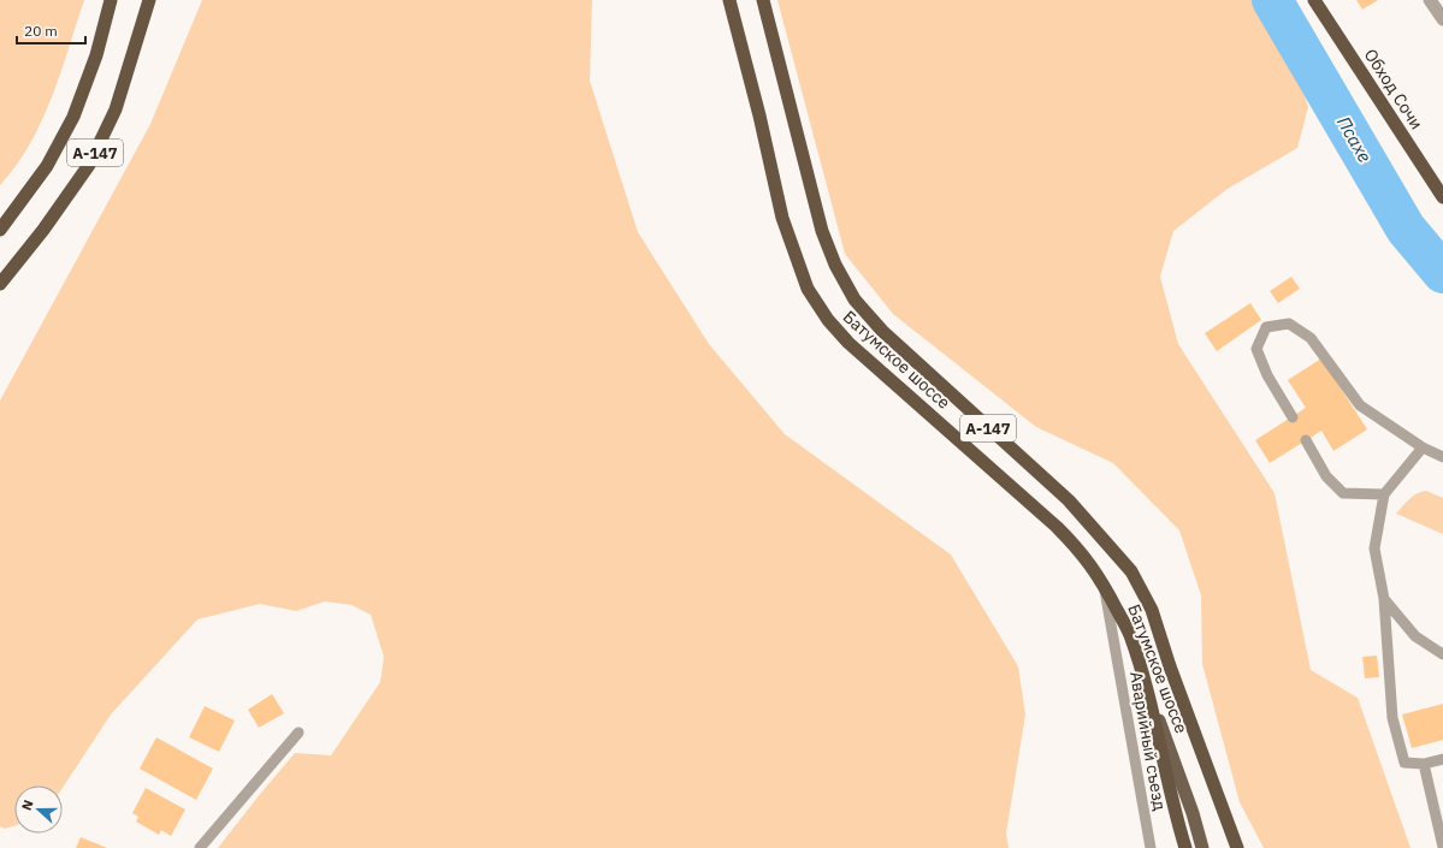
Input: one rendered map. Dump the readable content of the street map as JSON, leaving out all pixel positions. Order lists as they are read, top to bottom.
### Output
{
  "streets": {
    "highway": ["Обход Сочи", "А-147", "Батумское шоссе"],
    "lane": ["Аварийный съезд"]
  },
  "crossings": [
    ["А-147", "Батумское шоссе"],
    ["Батумское шоссе", "Аварийный съезд"]
  ],
  "water": ["Псахе"],
  "scale_bar": "20 m",
  "north": "left"
}
